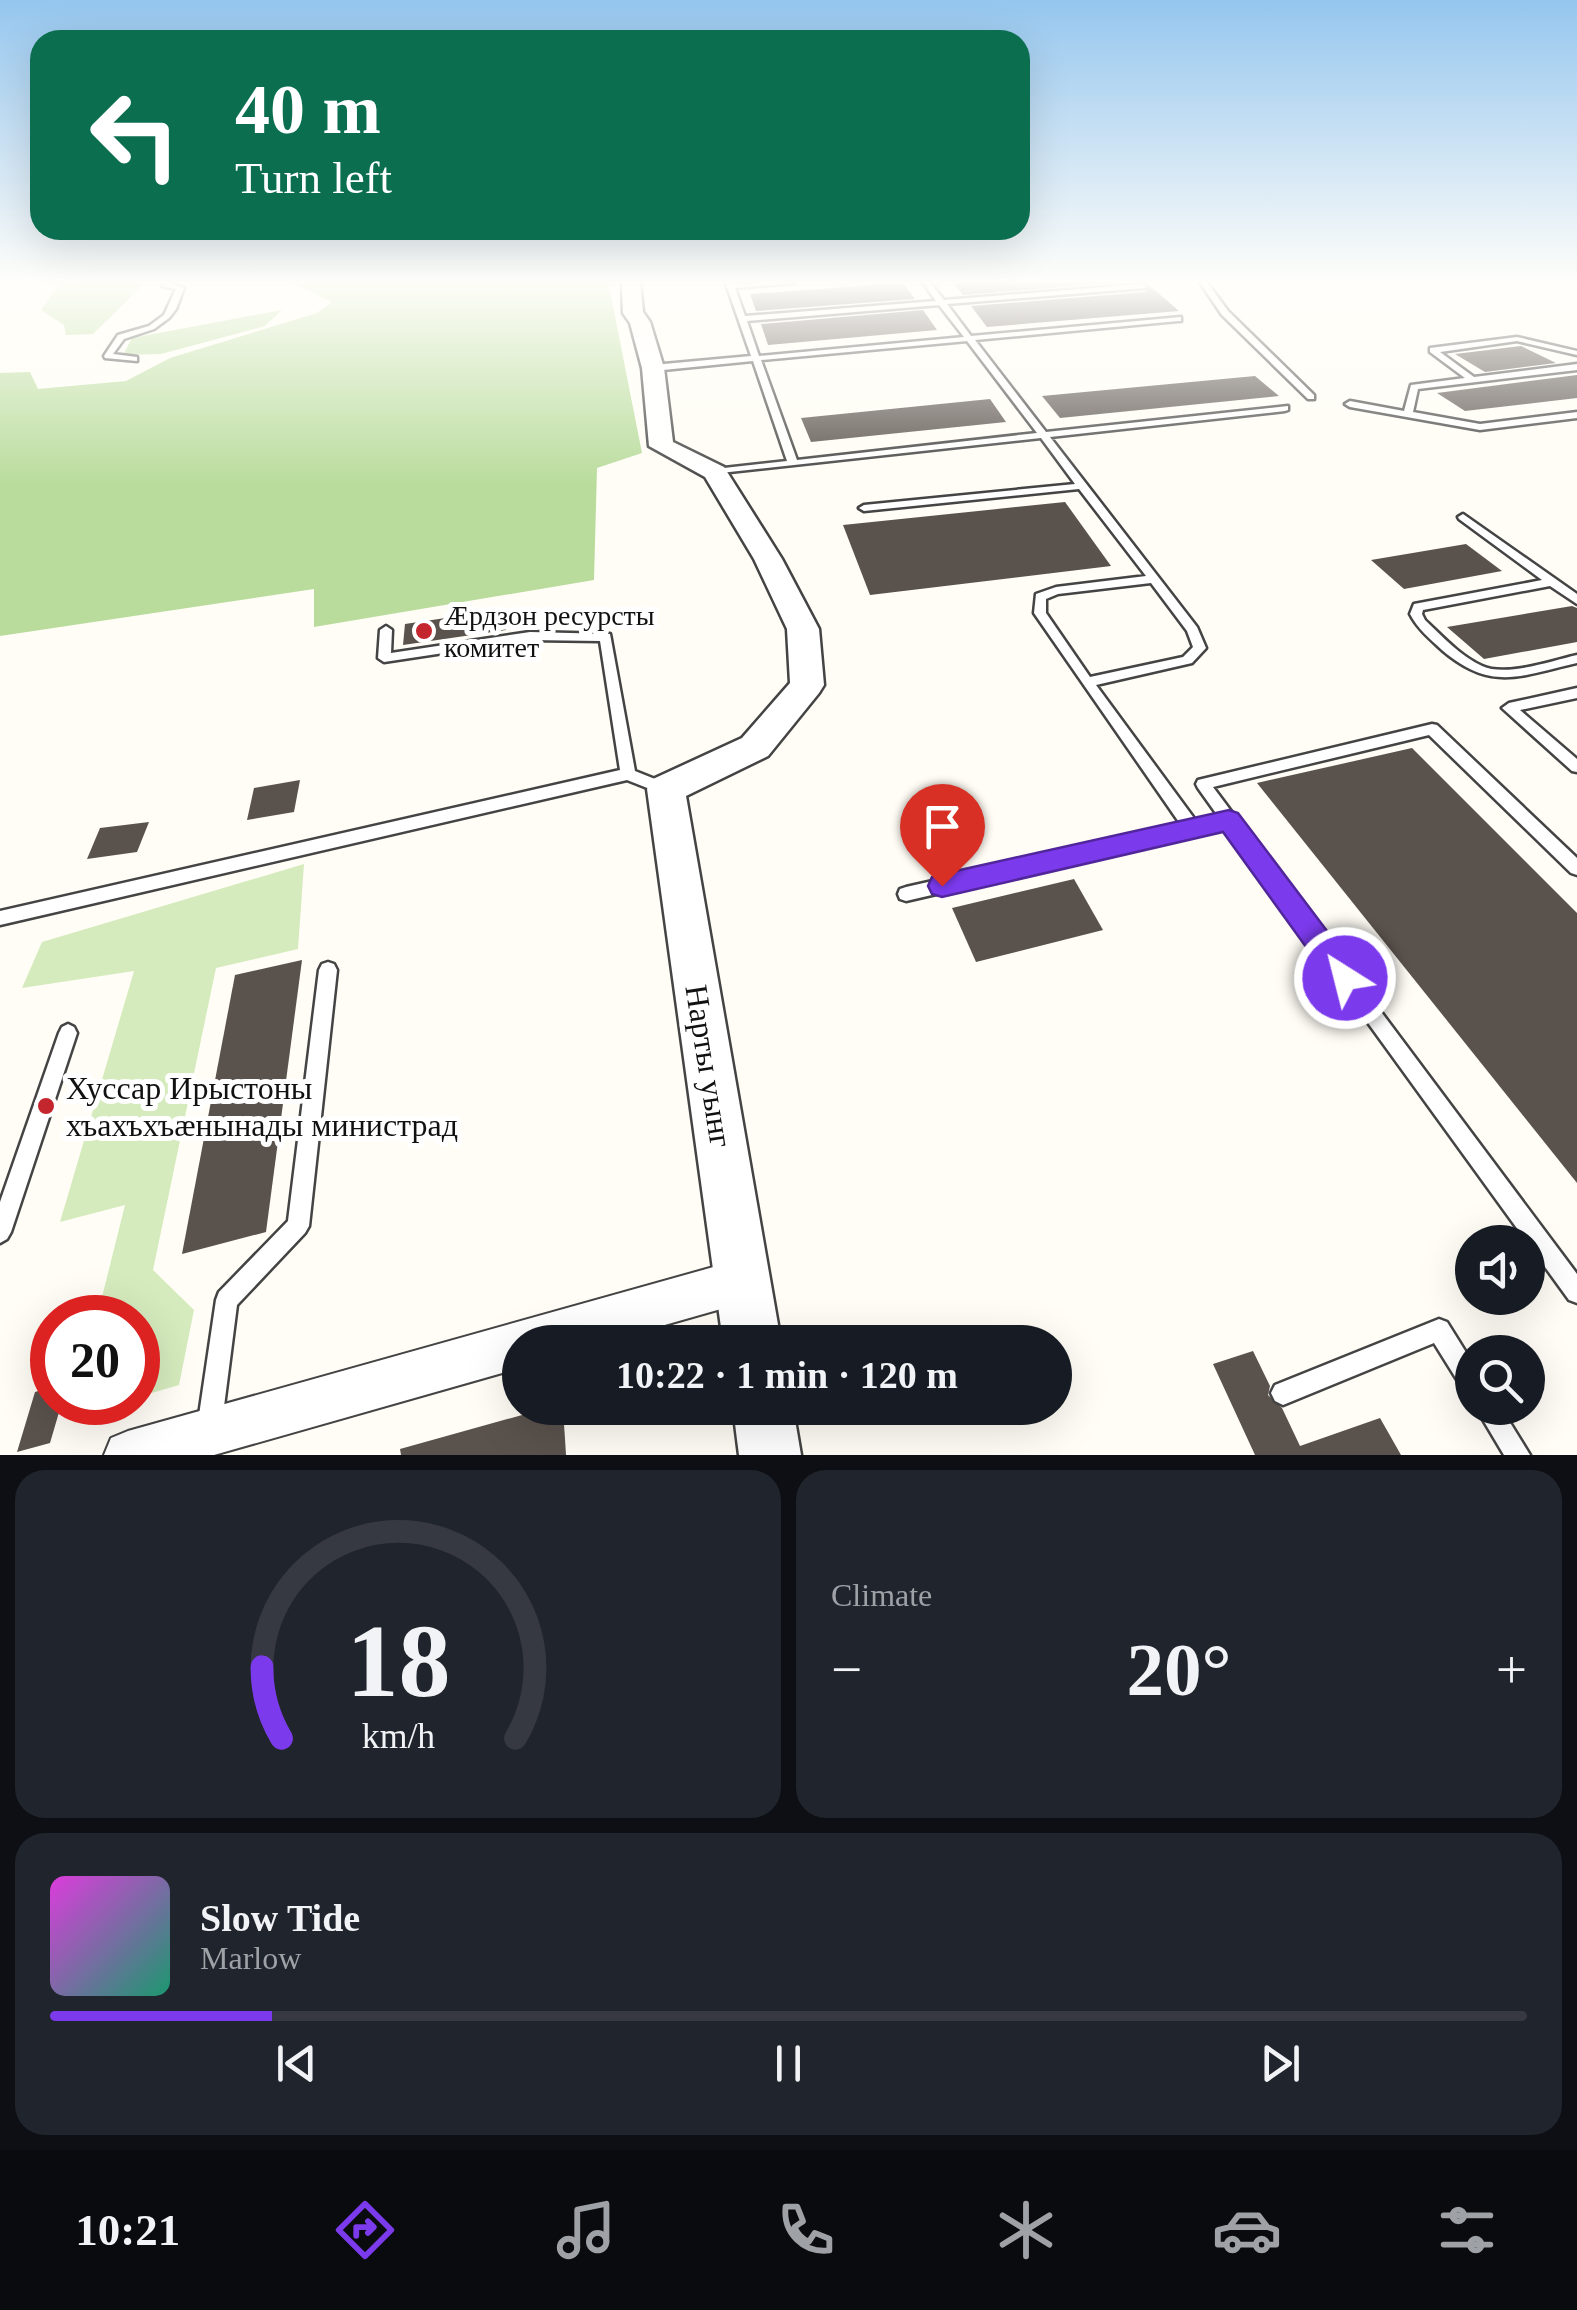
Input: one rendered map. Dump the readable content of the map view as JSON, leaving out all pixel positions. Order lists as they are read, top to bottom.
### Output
{
  "streets": {
    "street": ["Нарты уынг"]
  },
  "places": ["Æрдзон ресурсты комитет", "Хуссар Ирыстоны хъахъхъæнынады министрад"],
  "page": {
    "turn": ["40 m", "Turn left"],
    "limit": "20",
    "trip": "10:22 · 1 min · 120 m",
    "tile": "Climate",
    "heat": ["−", "20°", "+"],
    "song": ["Slow Tide", "Marlow"],
    "tabs": "10:21",
    "gauge": ["18", "km/h"]
  }
}
